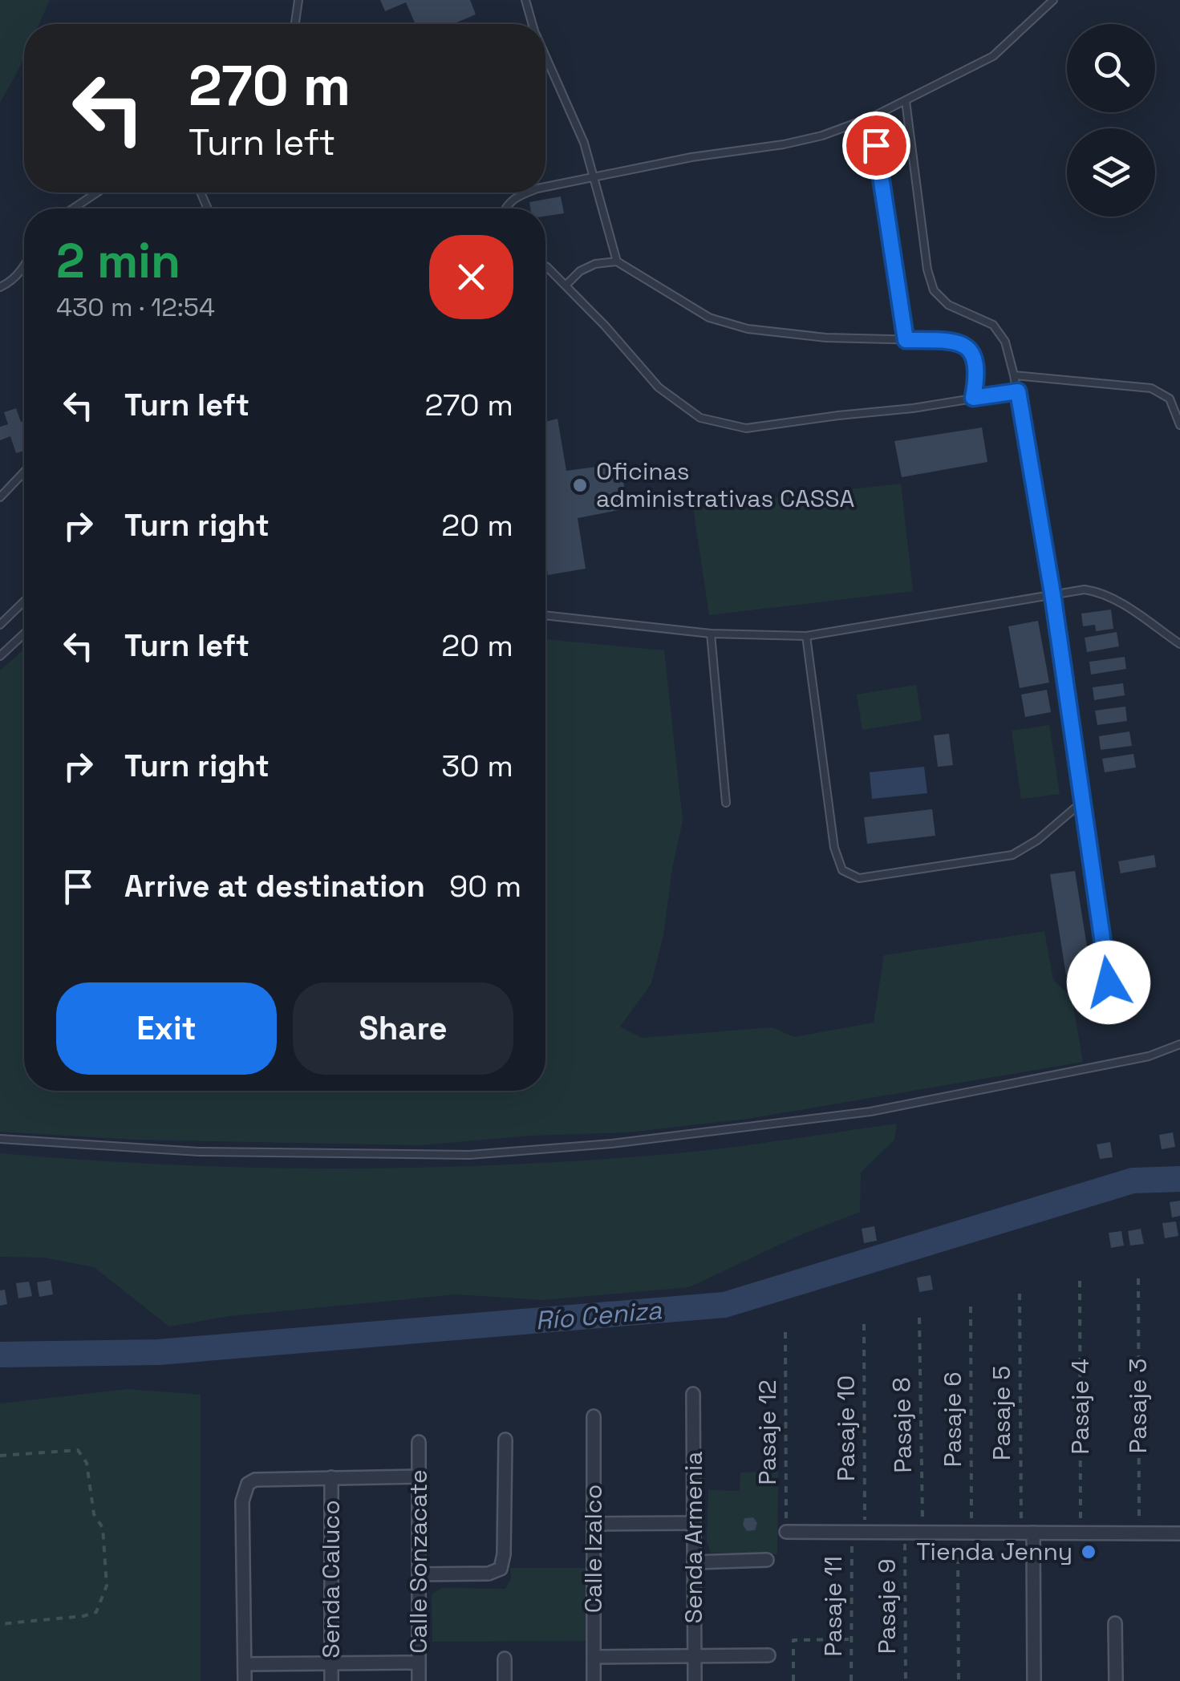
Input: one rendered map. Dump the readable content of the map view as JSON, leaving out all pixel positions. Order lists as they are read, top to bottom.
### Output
{
  "streets": {
    "street": [
      "Senda Armenia",
      "Calle Izalco",
      "Calle Sonzacate",
      "Senda Caluco"
    ],
    "path": [
      "Pasaje 3",
      "Pasaje 4",
      "Pasaje 5",
      "Pasaje 6",
      "Pasaje 8",
      "Pasaje 10",
      "Pasaje 12",
      "Pasaje 11",
      "Pasaje 9"
    ]
  },
  "crossings": [
    ["Pasaje 10", "Pasaje 11"]
  ],
  "water": ["Río Ceniza"],
  "places": ["Oficinas administrativas CASSA", "Tienda Jenny"],
  "page": {
    "turn": ["270 m", "Turn left"],
    "heading": ["2 min", "430 m · 12:54"],
    "list": [
      {
        "name": "Turn left",
        "value": "270 m"
      },
      {
        "name": "Turn right",
        "value": "20 m"
      },
      {
        "name": "Turn left",
        "value": "20 m"
      },
      {
        "name": "Turn right",
        "value": "30 m"
      },
      {
        "name": "Arrive at destination",
        "value": "90 m"
      }
    ],
    "buttons": ["Exit", "Share"]
  }
}
